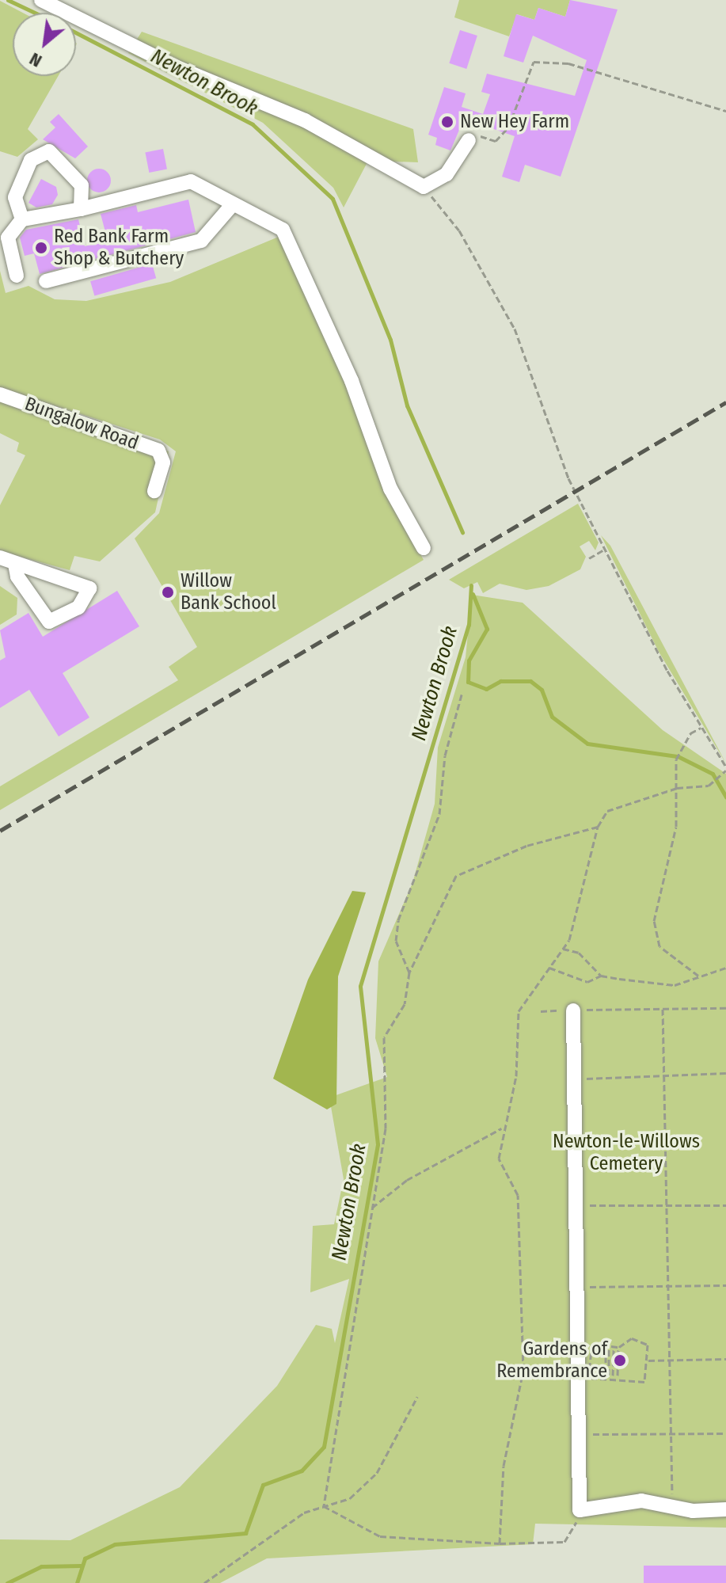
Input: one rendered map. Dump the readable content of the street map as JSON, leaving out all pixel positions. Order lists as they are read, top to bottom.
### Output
{
  "streets": {
    "street": ["Bungalow Road"]
  },
  "water": ["Newton Brook"],
  "parks": ["Newton-le-Willows Cemetery"],
  "places": [
    "New Hey Farm",
    "Red Bank Farm Shop & Butchery",
    "Willow Bank School",
    "Gardens of Remembrance"
  ],
  "north": "bottom left"
}
